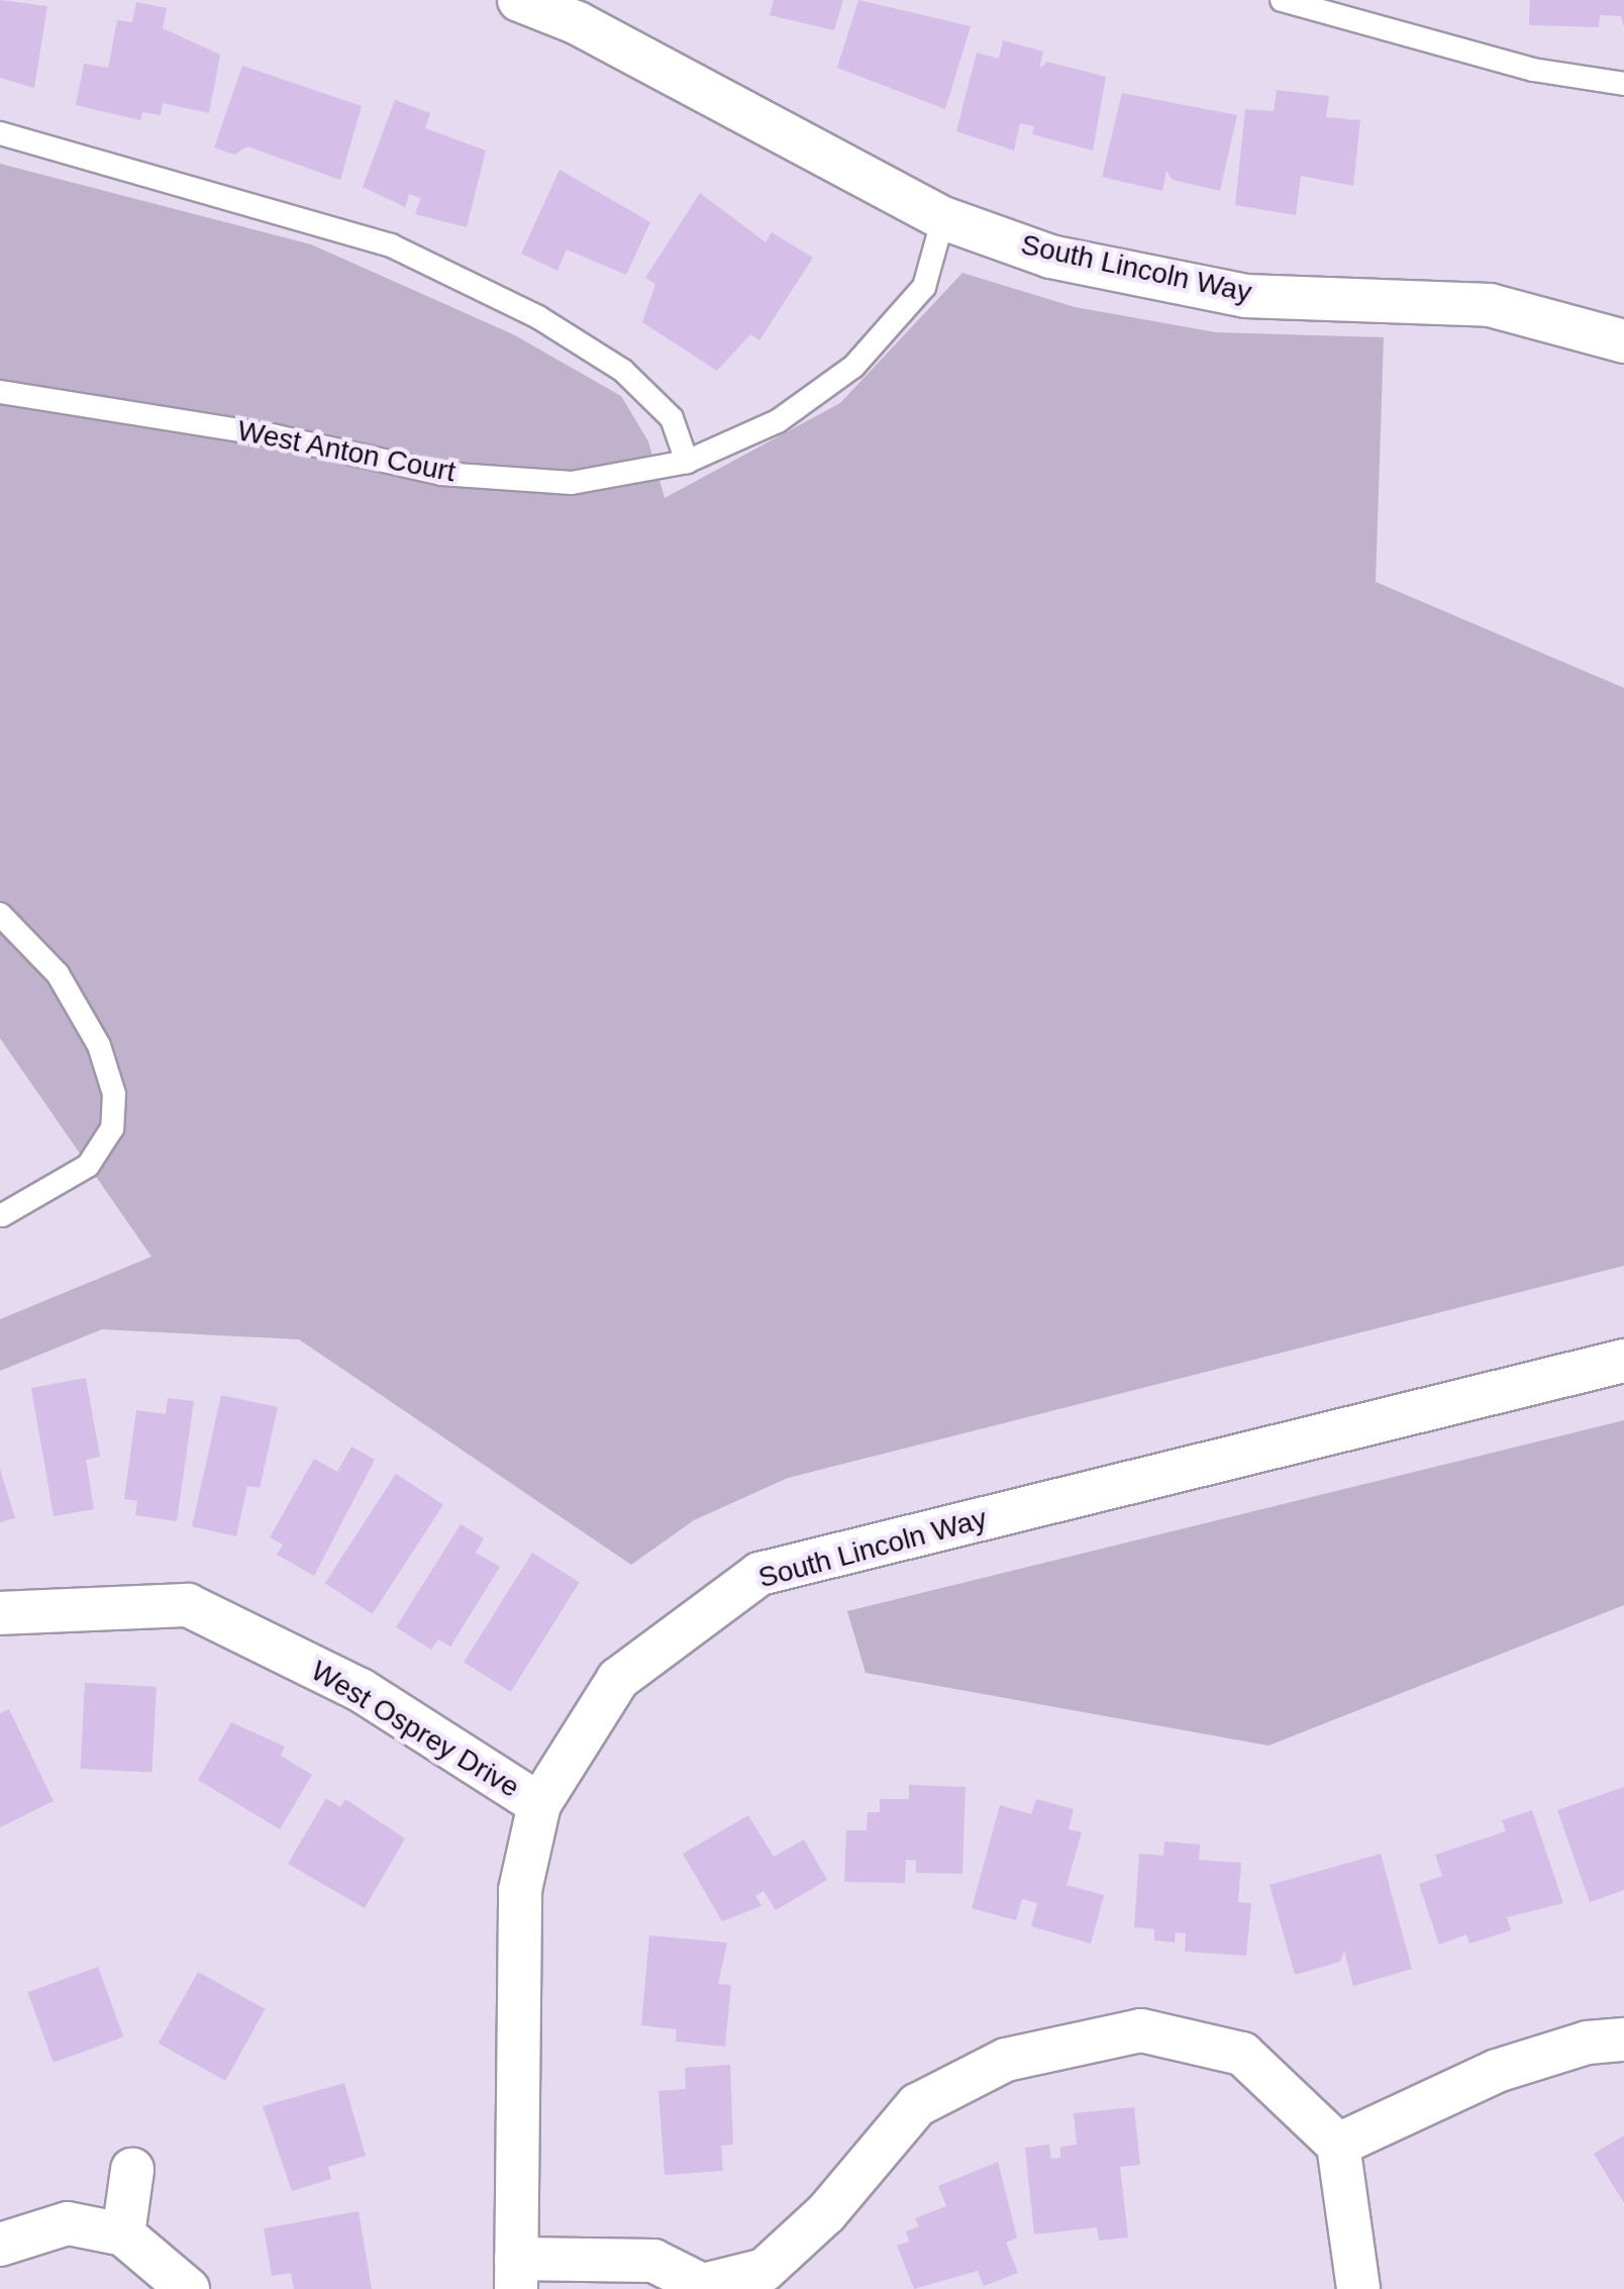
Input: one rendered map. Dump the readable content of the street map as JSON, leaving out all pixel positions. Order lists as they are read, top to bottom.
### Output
{
  "streets": {
    "street": ["South Lincoln Way", "West Osprey Drive"],
    "lane": ["West Anton Court"]
  },
  "crossings": [
    ["South Lincoln Way", "West Anton Court"],
    ["South Lincoln Way", "West Osprey Drive"]
  ]
}
